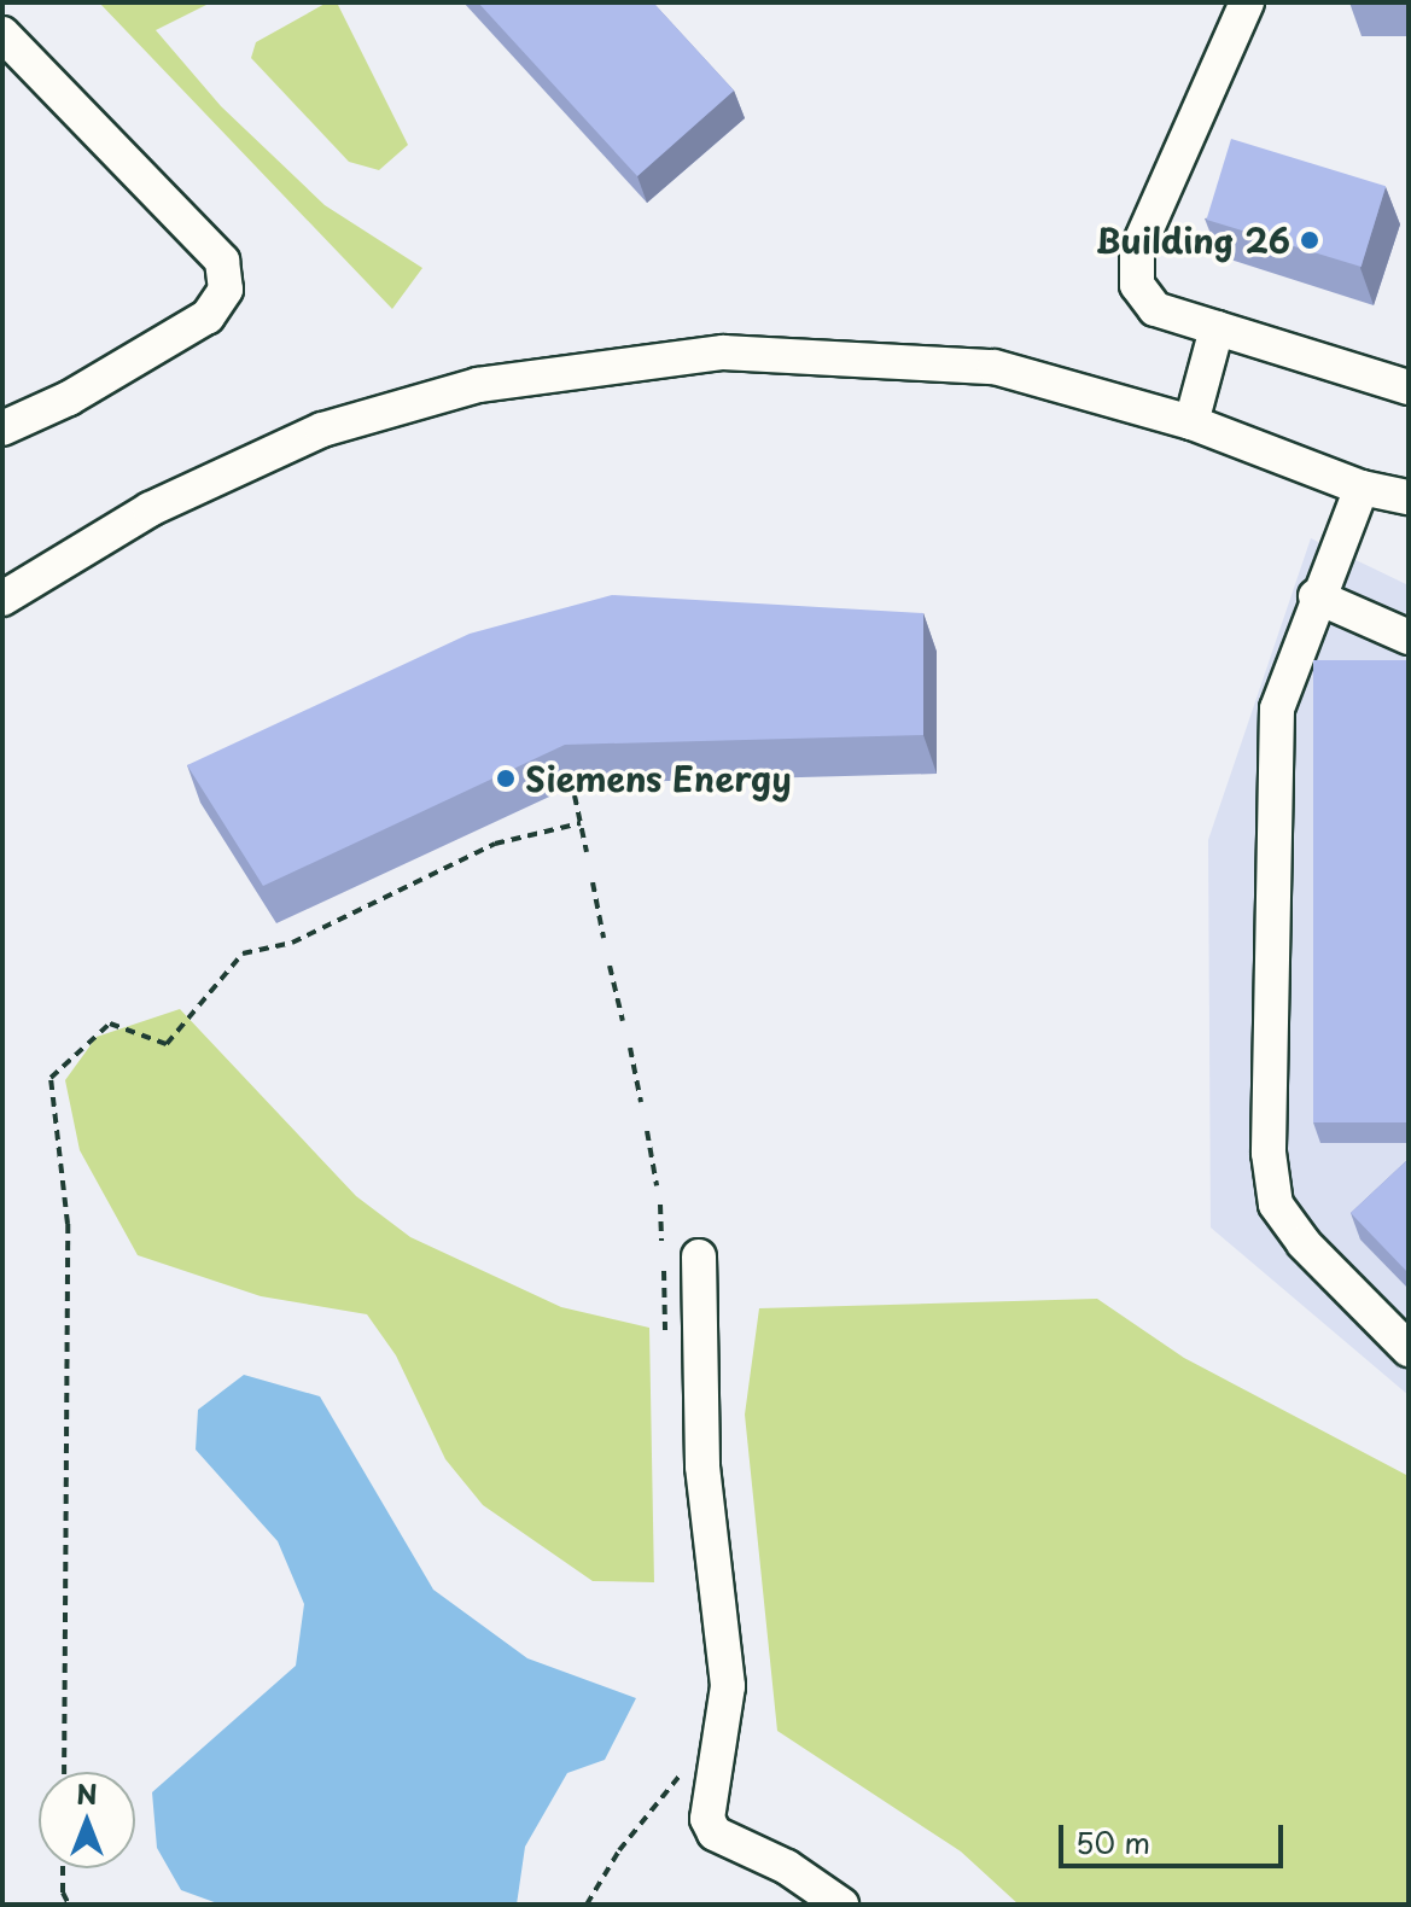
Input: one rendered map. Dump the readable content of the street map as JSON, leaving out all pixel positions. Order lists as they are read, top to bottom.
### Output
{
  "places": ["Building 26", "Siemens Energy"],
  "scale_bar": "50 m",
  "north": "top"
}
